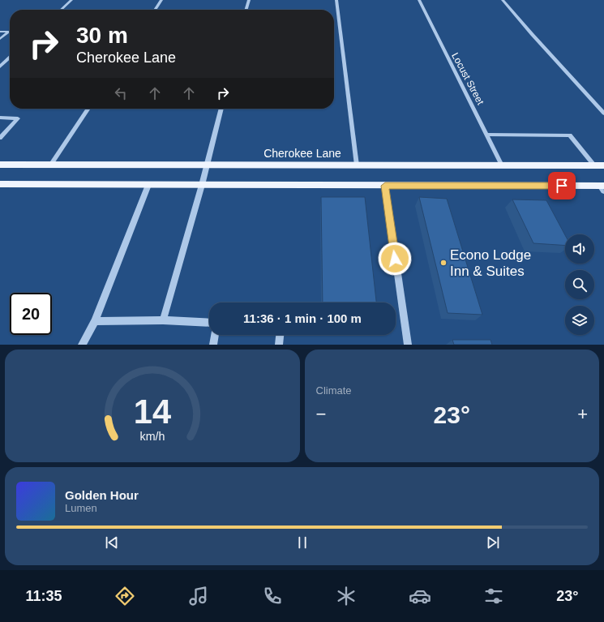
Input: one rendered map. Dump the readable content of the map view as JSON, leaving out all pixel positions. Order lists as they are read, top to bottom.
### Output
{
  "streets": {
    "main road": ["Cherokee Lane"],
    "street": ["Locust Street"]
  },
  "crossings": [
    ["Locust Street", "Cherokee Lane"]
  ],
  "places": ["Econo Lodge Inn & Suites"],
  "page": {
    "turn": ["30 m", "Cherokee Lane"],
    "limit": "20",
    "trip": "11:36 · 1 min · 100 m",
    "tile": "Climate",
    "heat": ["−", "23°", "+"],
    "song": ["Golden Hour", "Lumen"],
    "tabs": ["11:35", "23°"],
    "gauge": ["14", "km/h"]
  }
}
